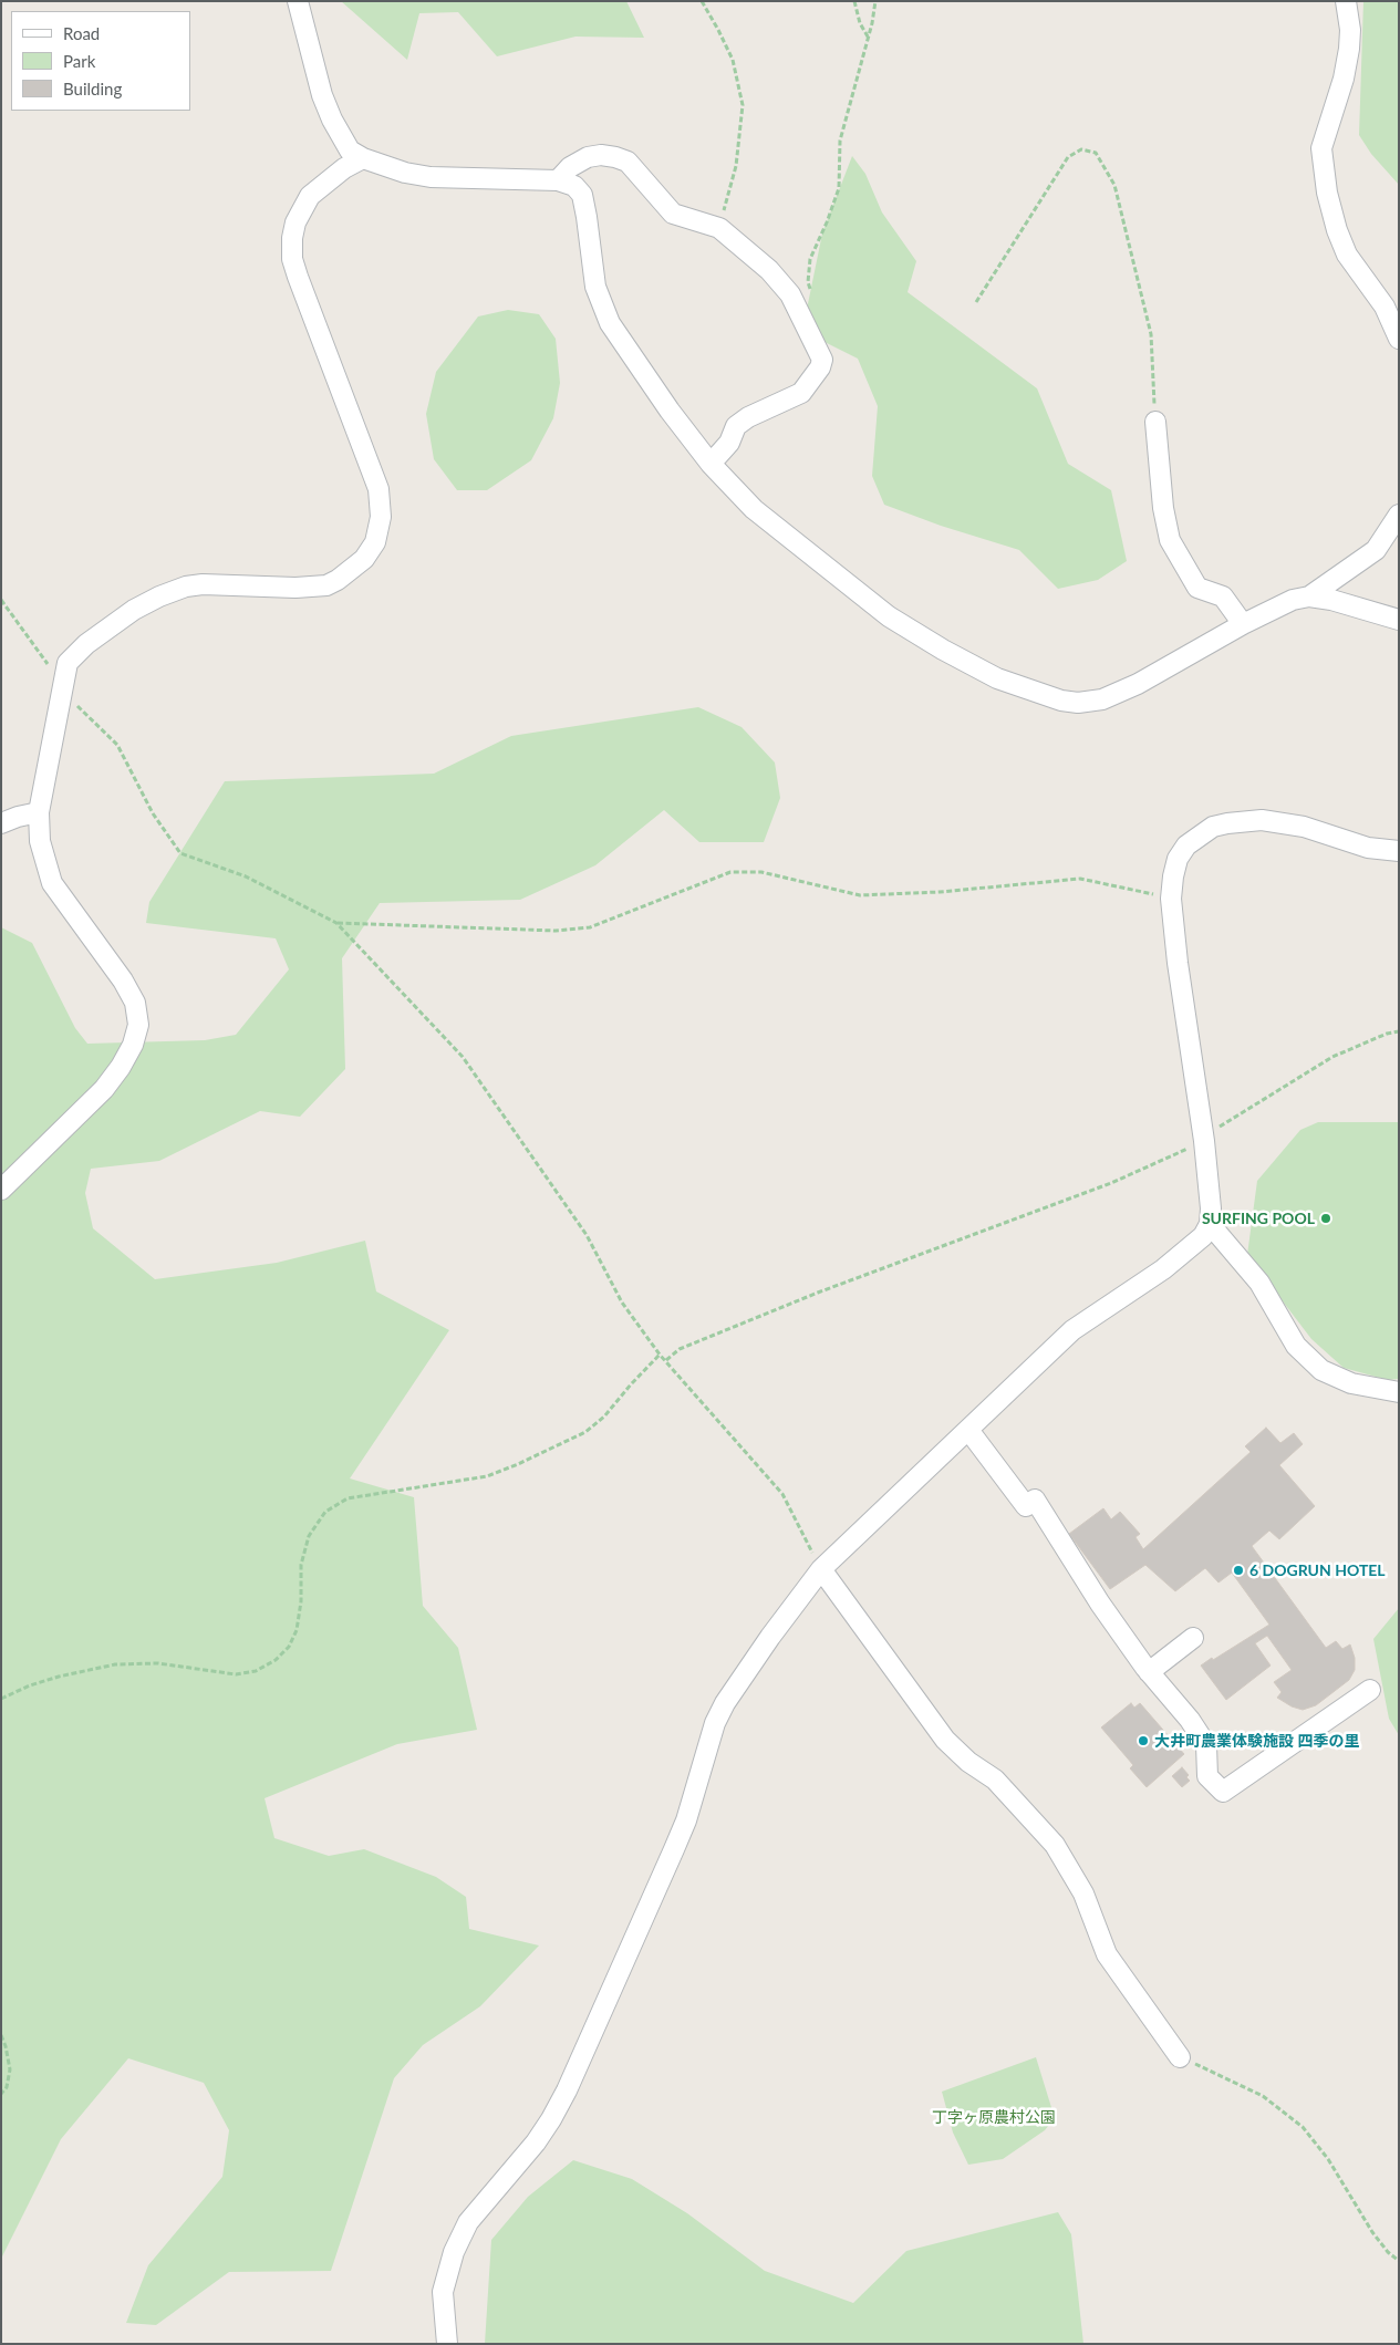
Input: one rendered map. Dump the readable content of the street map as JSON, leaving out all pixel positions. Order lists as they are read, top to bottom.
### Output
{
  "parks": ["丁字ヶ原農村公園"],
  "places": ["SURFING POOL", "6 DOGRUN HOTEL", "大井町農業体験施設 四季の里"],
  "legend": ["Road", "Park", "Building"]
}
